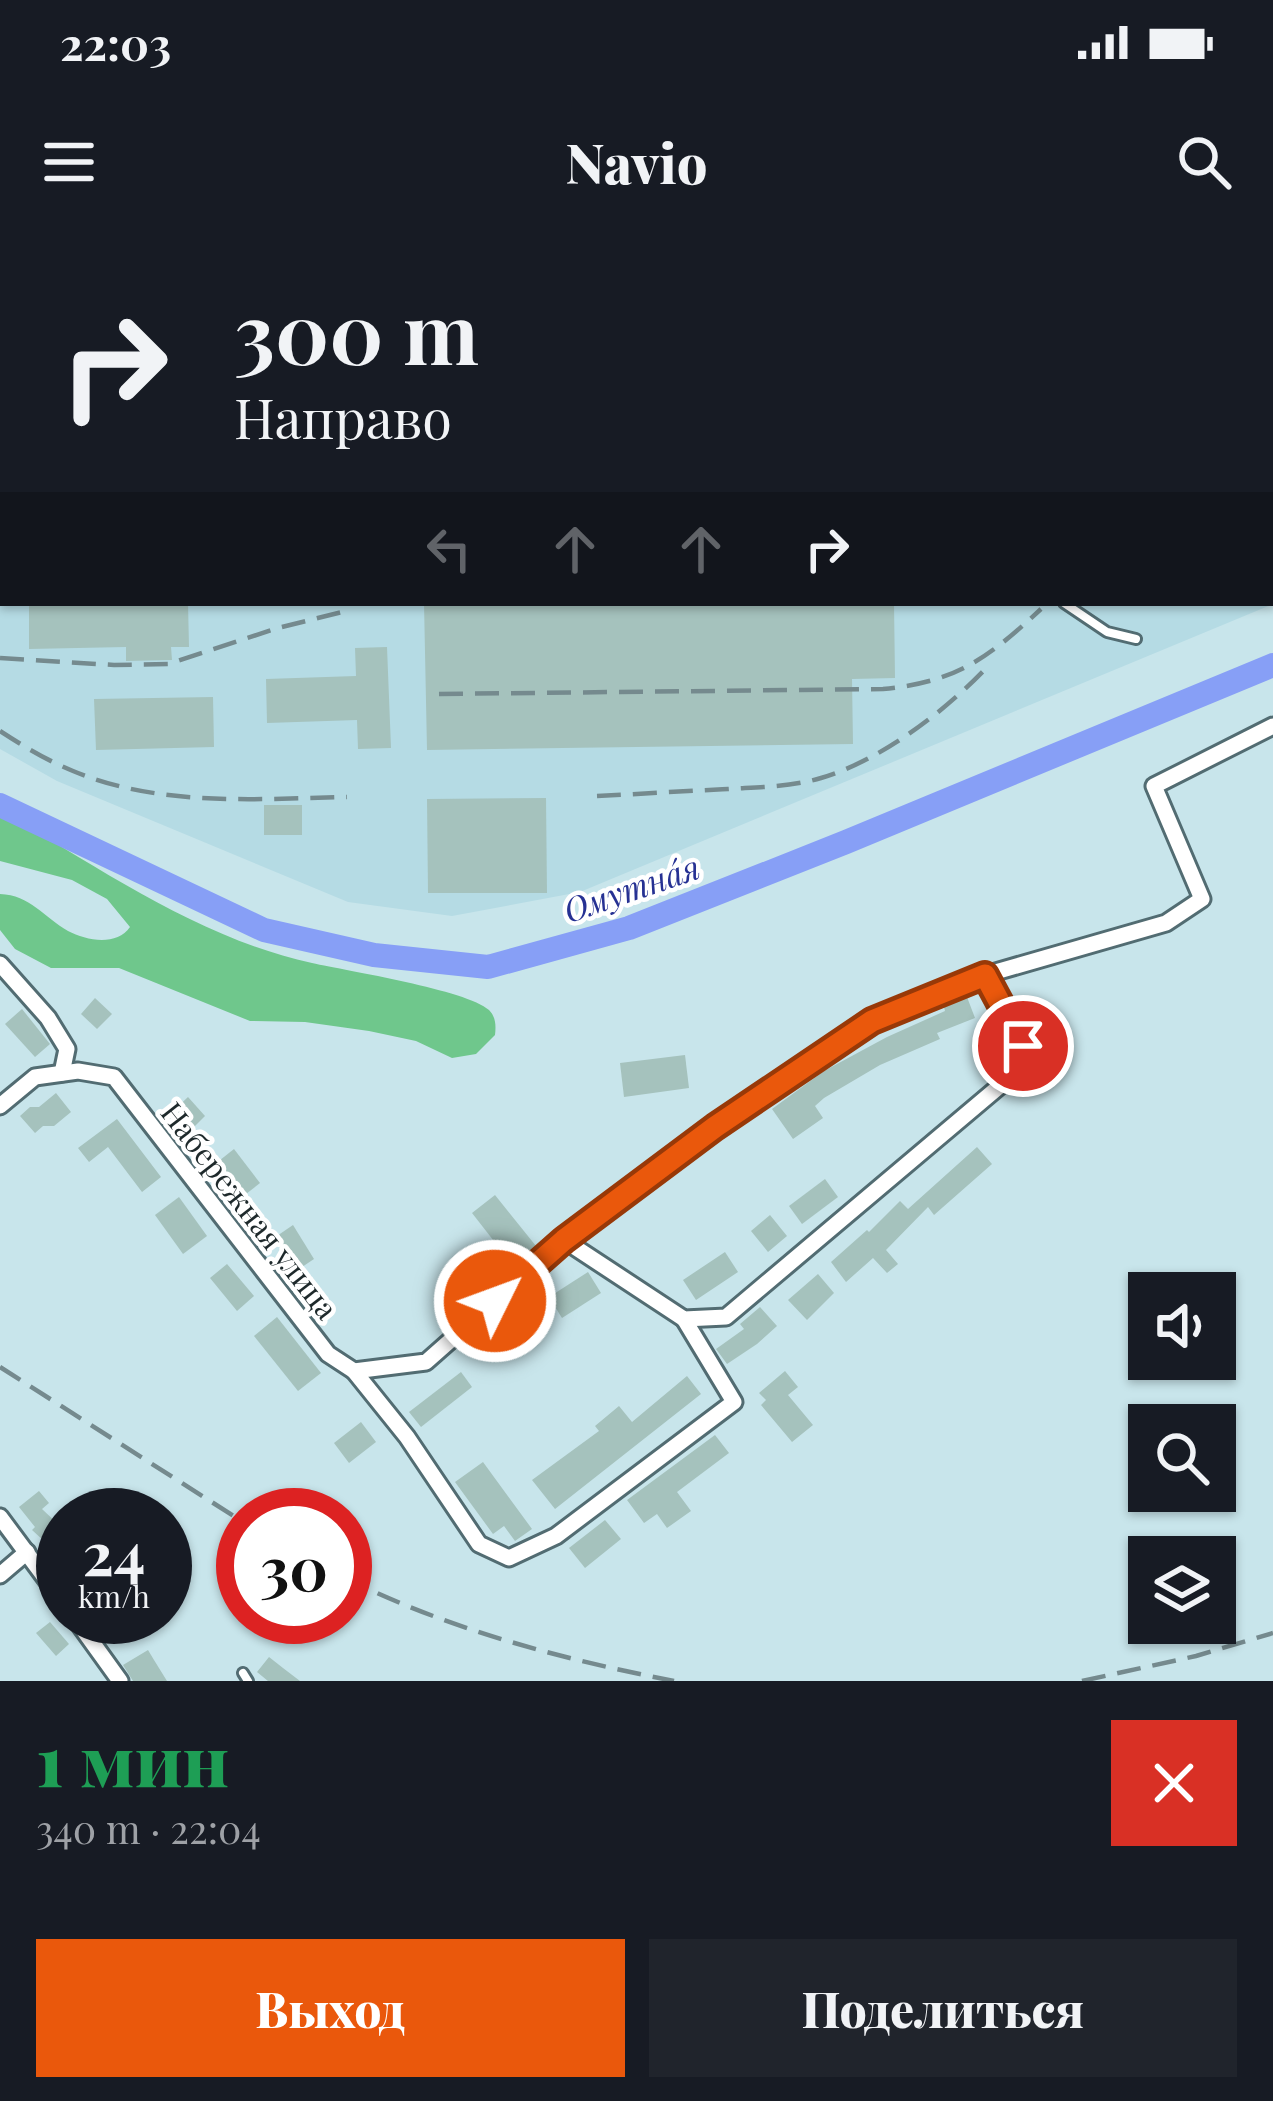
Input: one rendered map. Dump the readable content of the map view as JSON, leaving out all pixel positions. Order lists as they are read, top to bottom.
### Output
{
  "streets": {
    "street": ["Набережная улица"]
  },
  "water": ["Омутна́я"],
  "page": {
    "status": "22:03",
    "header": "Navio",
    "turn": ["300 m", "Направо"],
    "speed": "24 km/h",
    "limit": "30",
    "heading": ["1 мин", "340 m · 22:04"],
    "buttons": ["Выход", "Поделиться"]
  }
}
